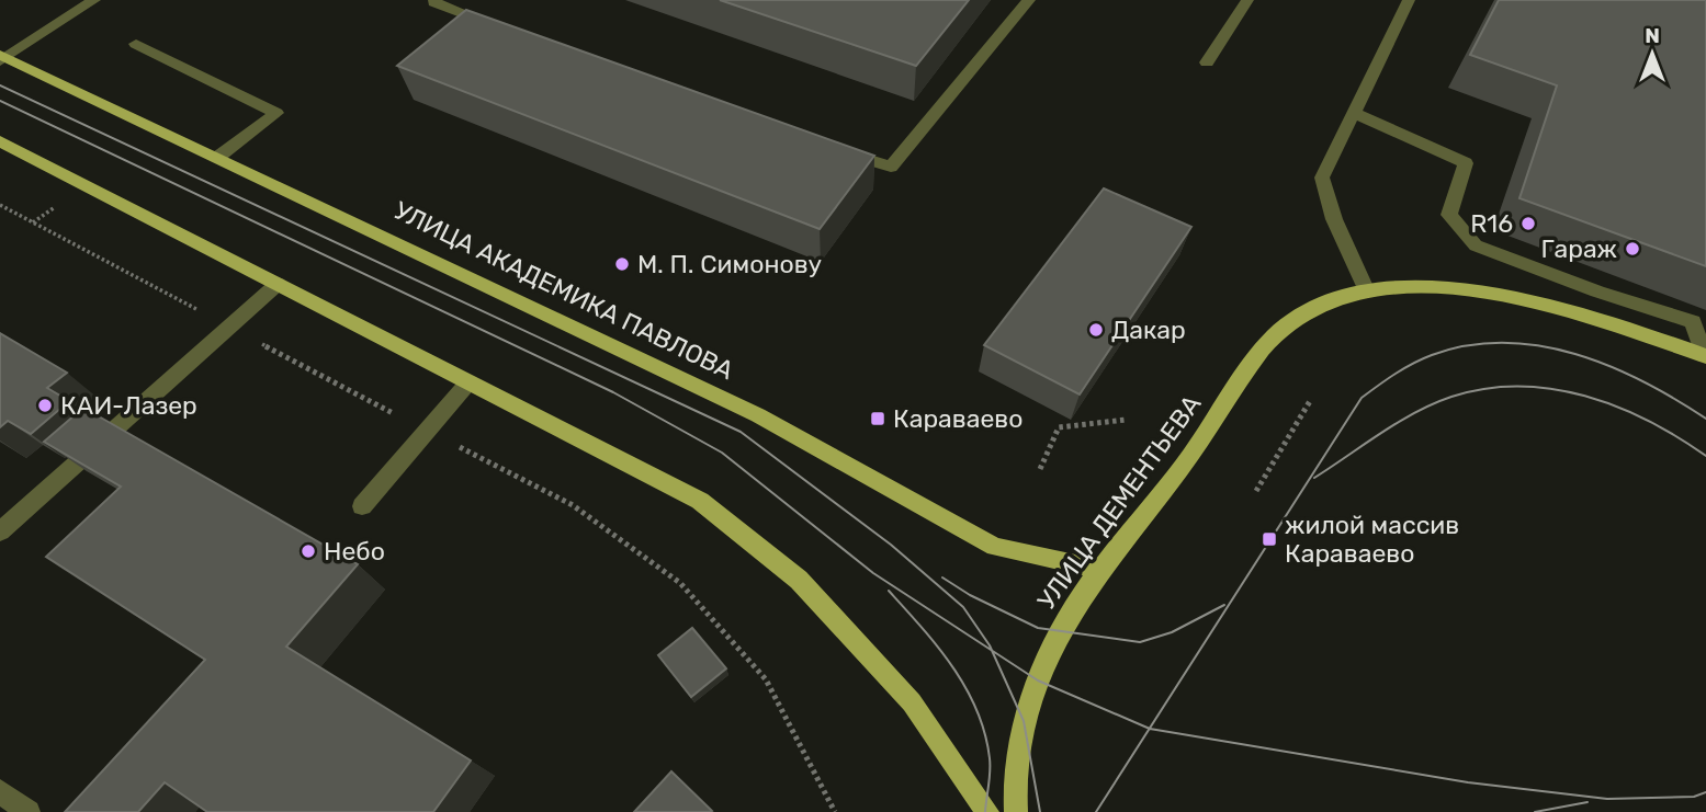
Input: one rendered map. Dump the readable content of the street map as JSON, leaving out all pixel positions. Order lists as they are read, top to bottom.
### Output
{
  "streets": {
    "main road": ["УЛИЦА АКАДЕМИКА ПАВЛОВА", "УЛИЦА ДЕМЕНТЬЕВА"]
  },
  "crossings": [
    ["УЛИЦА АКАДЕМИКА ПАВЛОВА", "УЛИЦА ДЕМЕНТЬЕВА"]
  ],
  "places": {
    "other": [
      "R16",
      "Гараж",
      "М. П. Симонову",
      "Дакар",
      "КАИ-Лазер",
      "Небо"
    ],
    "transit": ["Караваево", "жилой массив Караваево"]
  },
  "north": "top"
}
